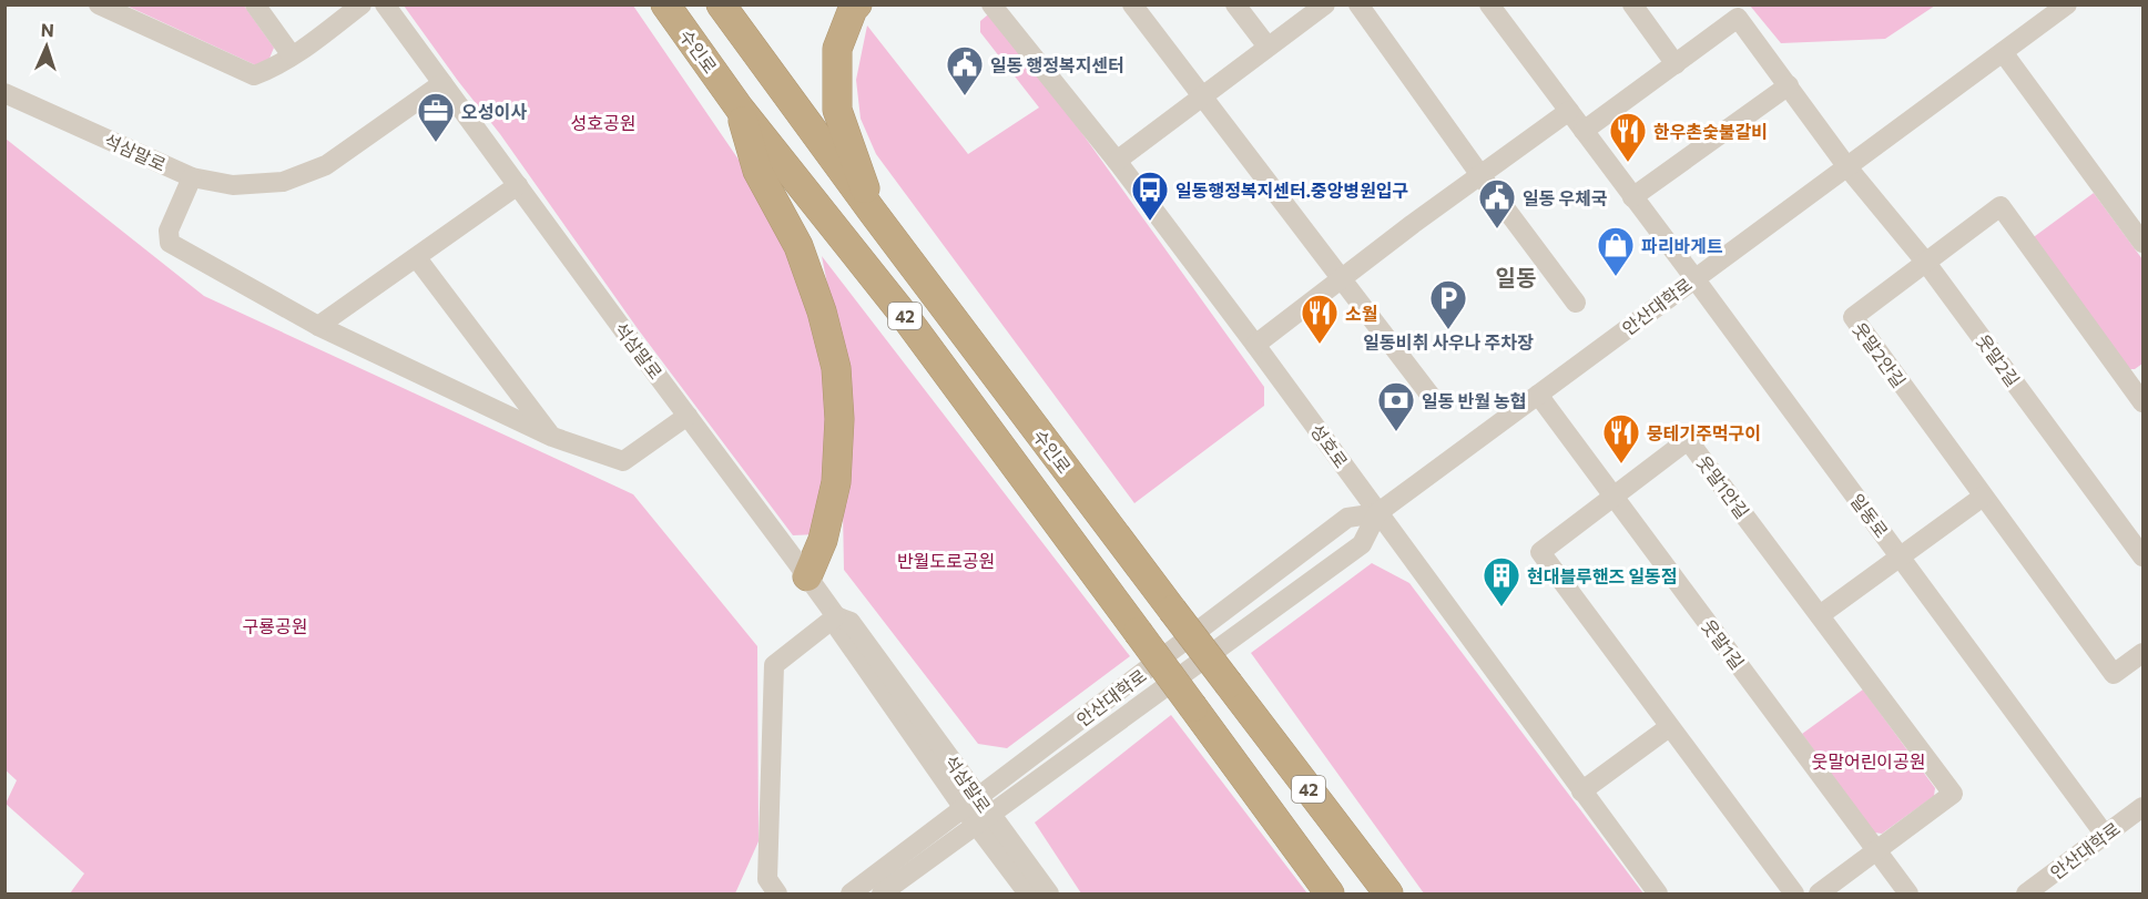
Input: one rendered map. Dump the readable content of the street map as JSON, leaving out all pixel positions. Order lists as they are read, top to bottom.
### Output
{
  "streets": {
    "highway": ["수인로", "42"],
    "street": [
      "석삼말로",
      "안산대학로",
      "웃말2안길",
      "웃말2길",
      "성호로",
      "웃말1안길",
      "일동로",
      "웃말1길"
    ]
  },
  "crossings": [
    ["석삼말로", "안산대학로"],
    ["안산대학로", "웃말2길"],
    ["안산대학로", "성호로"],
    ["안산대학로", "일동로"],
    ["안산대학로", "웃말1길"],
    ["웃말2안길", "웃말2길"],
    ["웃말1안길", "웃말1길"]
  ],
  "districts": ["일동"],
  "parks": [
    "성호공원",
    "반월도로공원",
    "구룡공원",
    "웃말어린이공원"
  ],
  "places": {
    "public building": ["일동 행정복지센터", "일동 우체국"],
    "office": ["오성이사"],
    "restaurant": ["한우촌숯불갈비", "소월", "뭉테기주먹구이"],
    "bus stop": ["일동행정복지센터.중앙병원입구"],
    "shop": ["파리바게트"],
    "parking": ["일동비취 사우나 주차장"],
    "bank": ["일동 반월 농협"],
    "building": ["현대블루핸즈 일동점"]
  },
  "north": "top"
}
